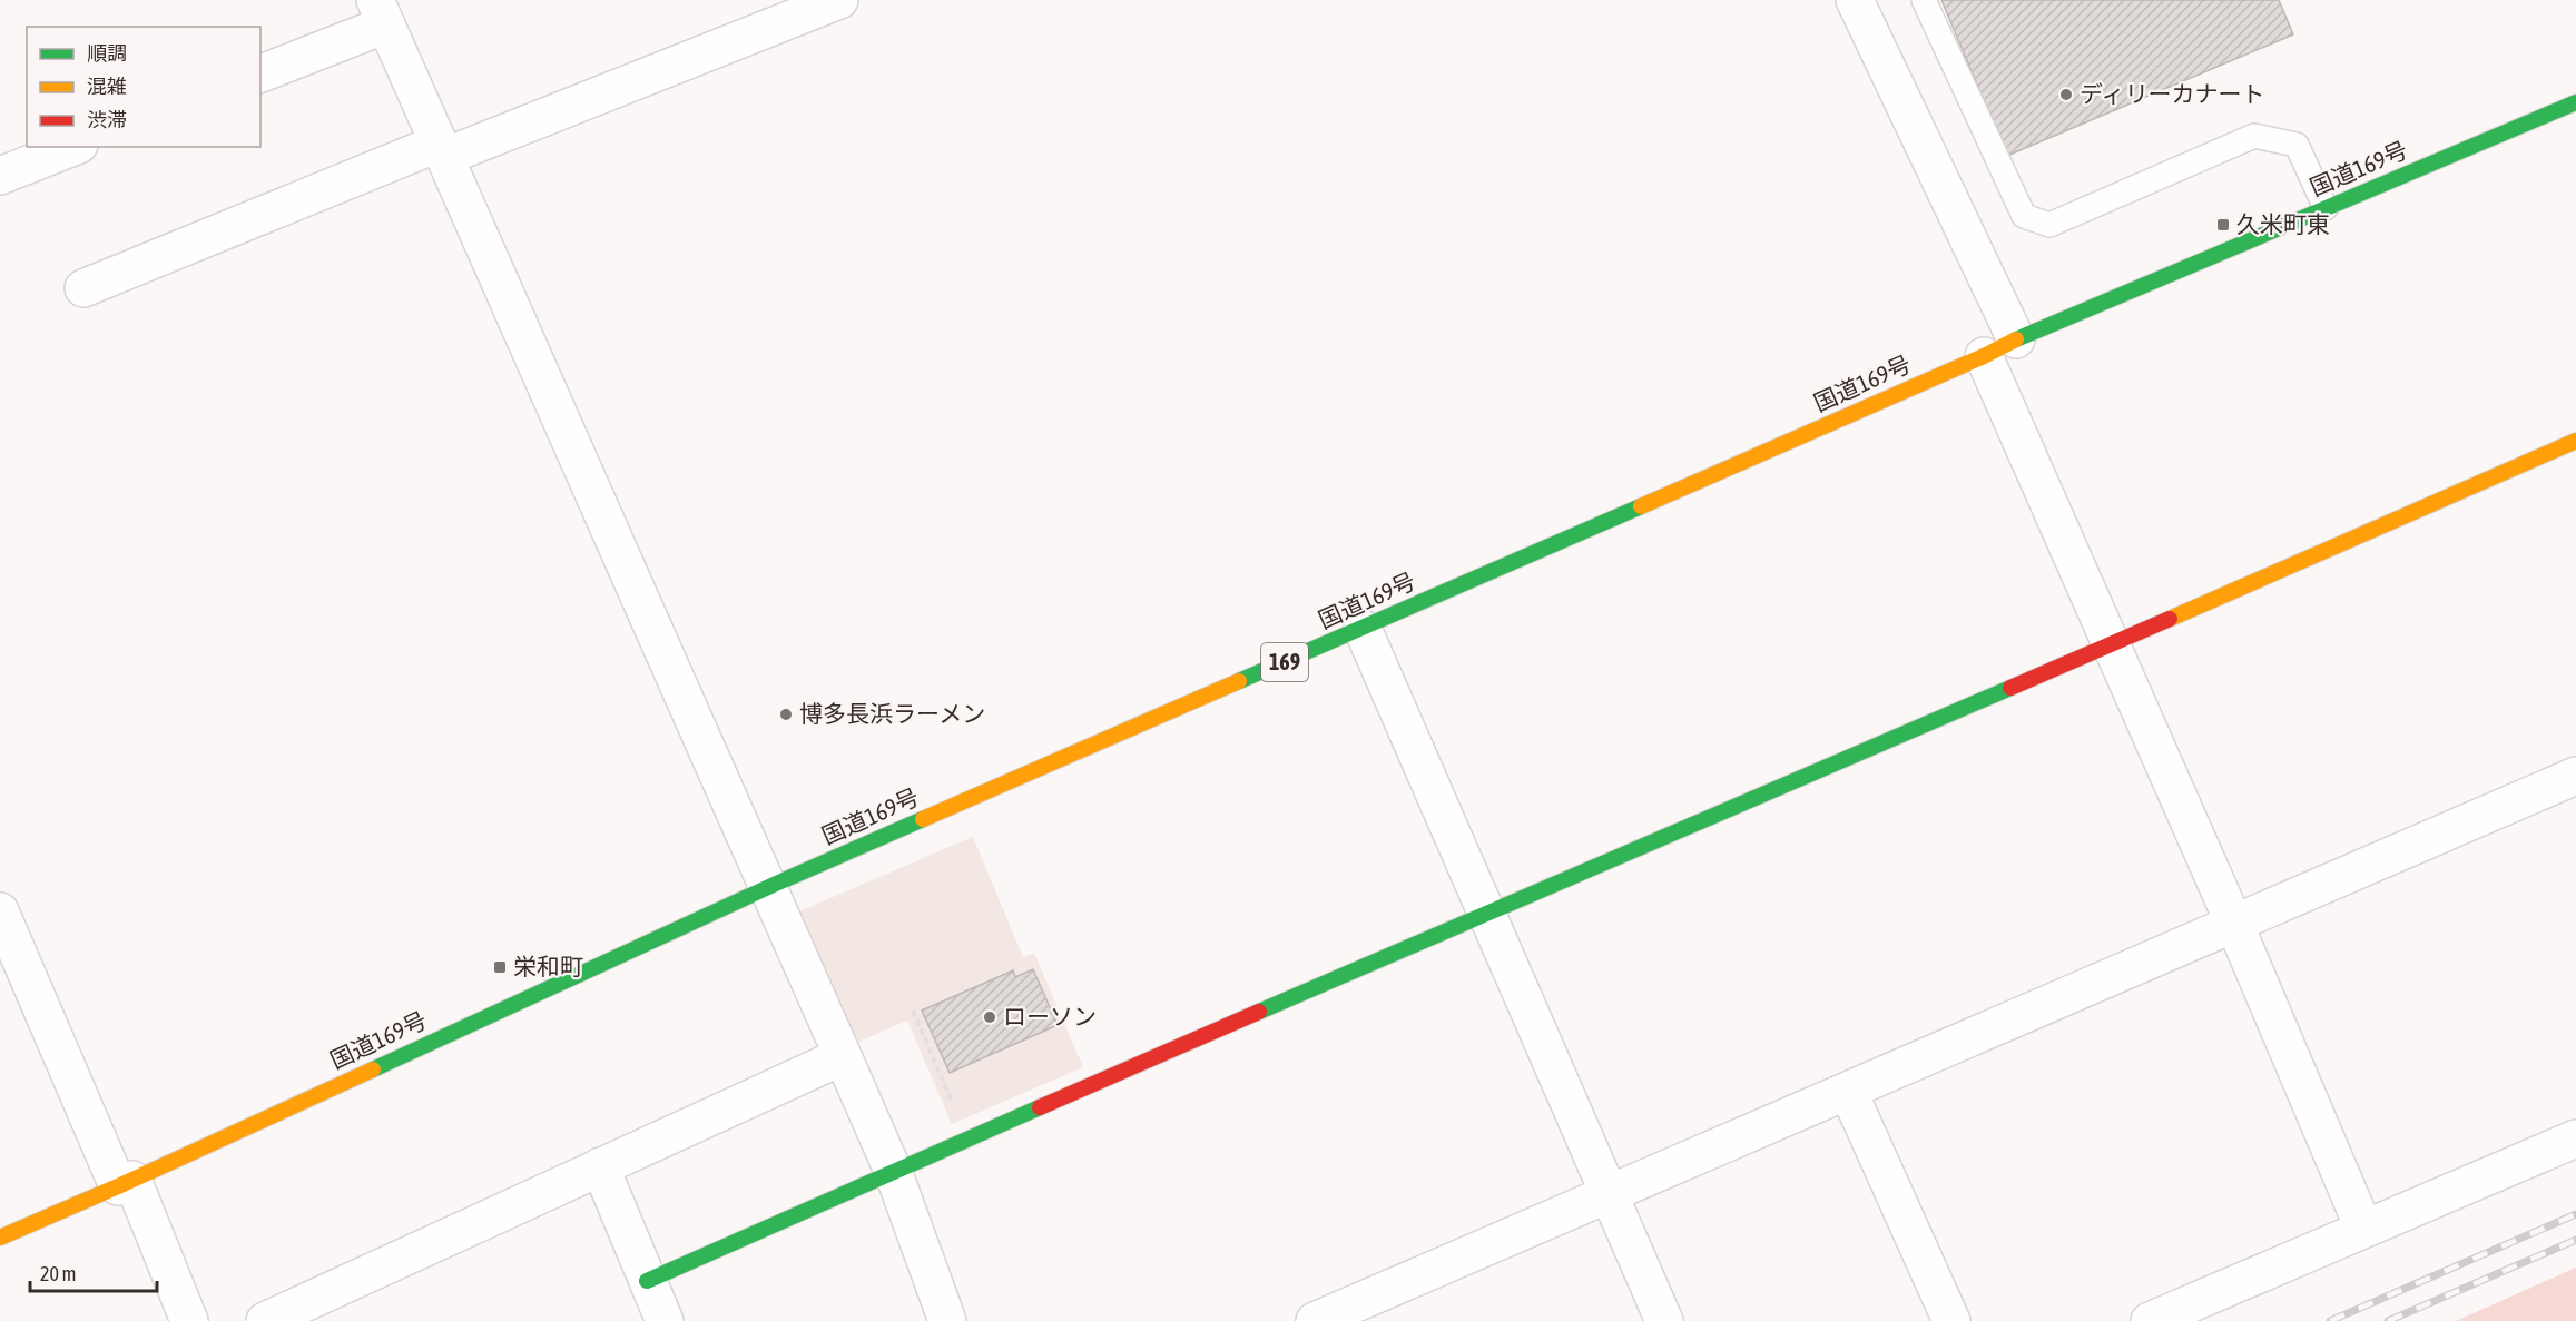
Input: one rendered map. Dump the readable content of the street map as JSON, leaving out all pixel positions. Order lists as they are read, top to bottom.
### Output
{
  "streets": {
    "main road": ["国道169号", "169"]
  },
  "places": {
    "other": ["ディリーカナート", "博多長浜ラーメン", "ローソン"],
    "transit": ["久米町東", "栄和町"]
  },
  "legend": ["順調", "混雑", "渋滞"],
  "scale_bar": "20 m"
}
